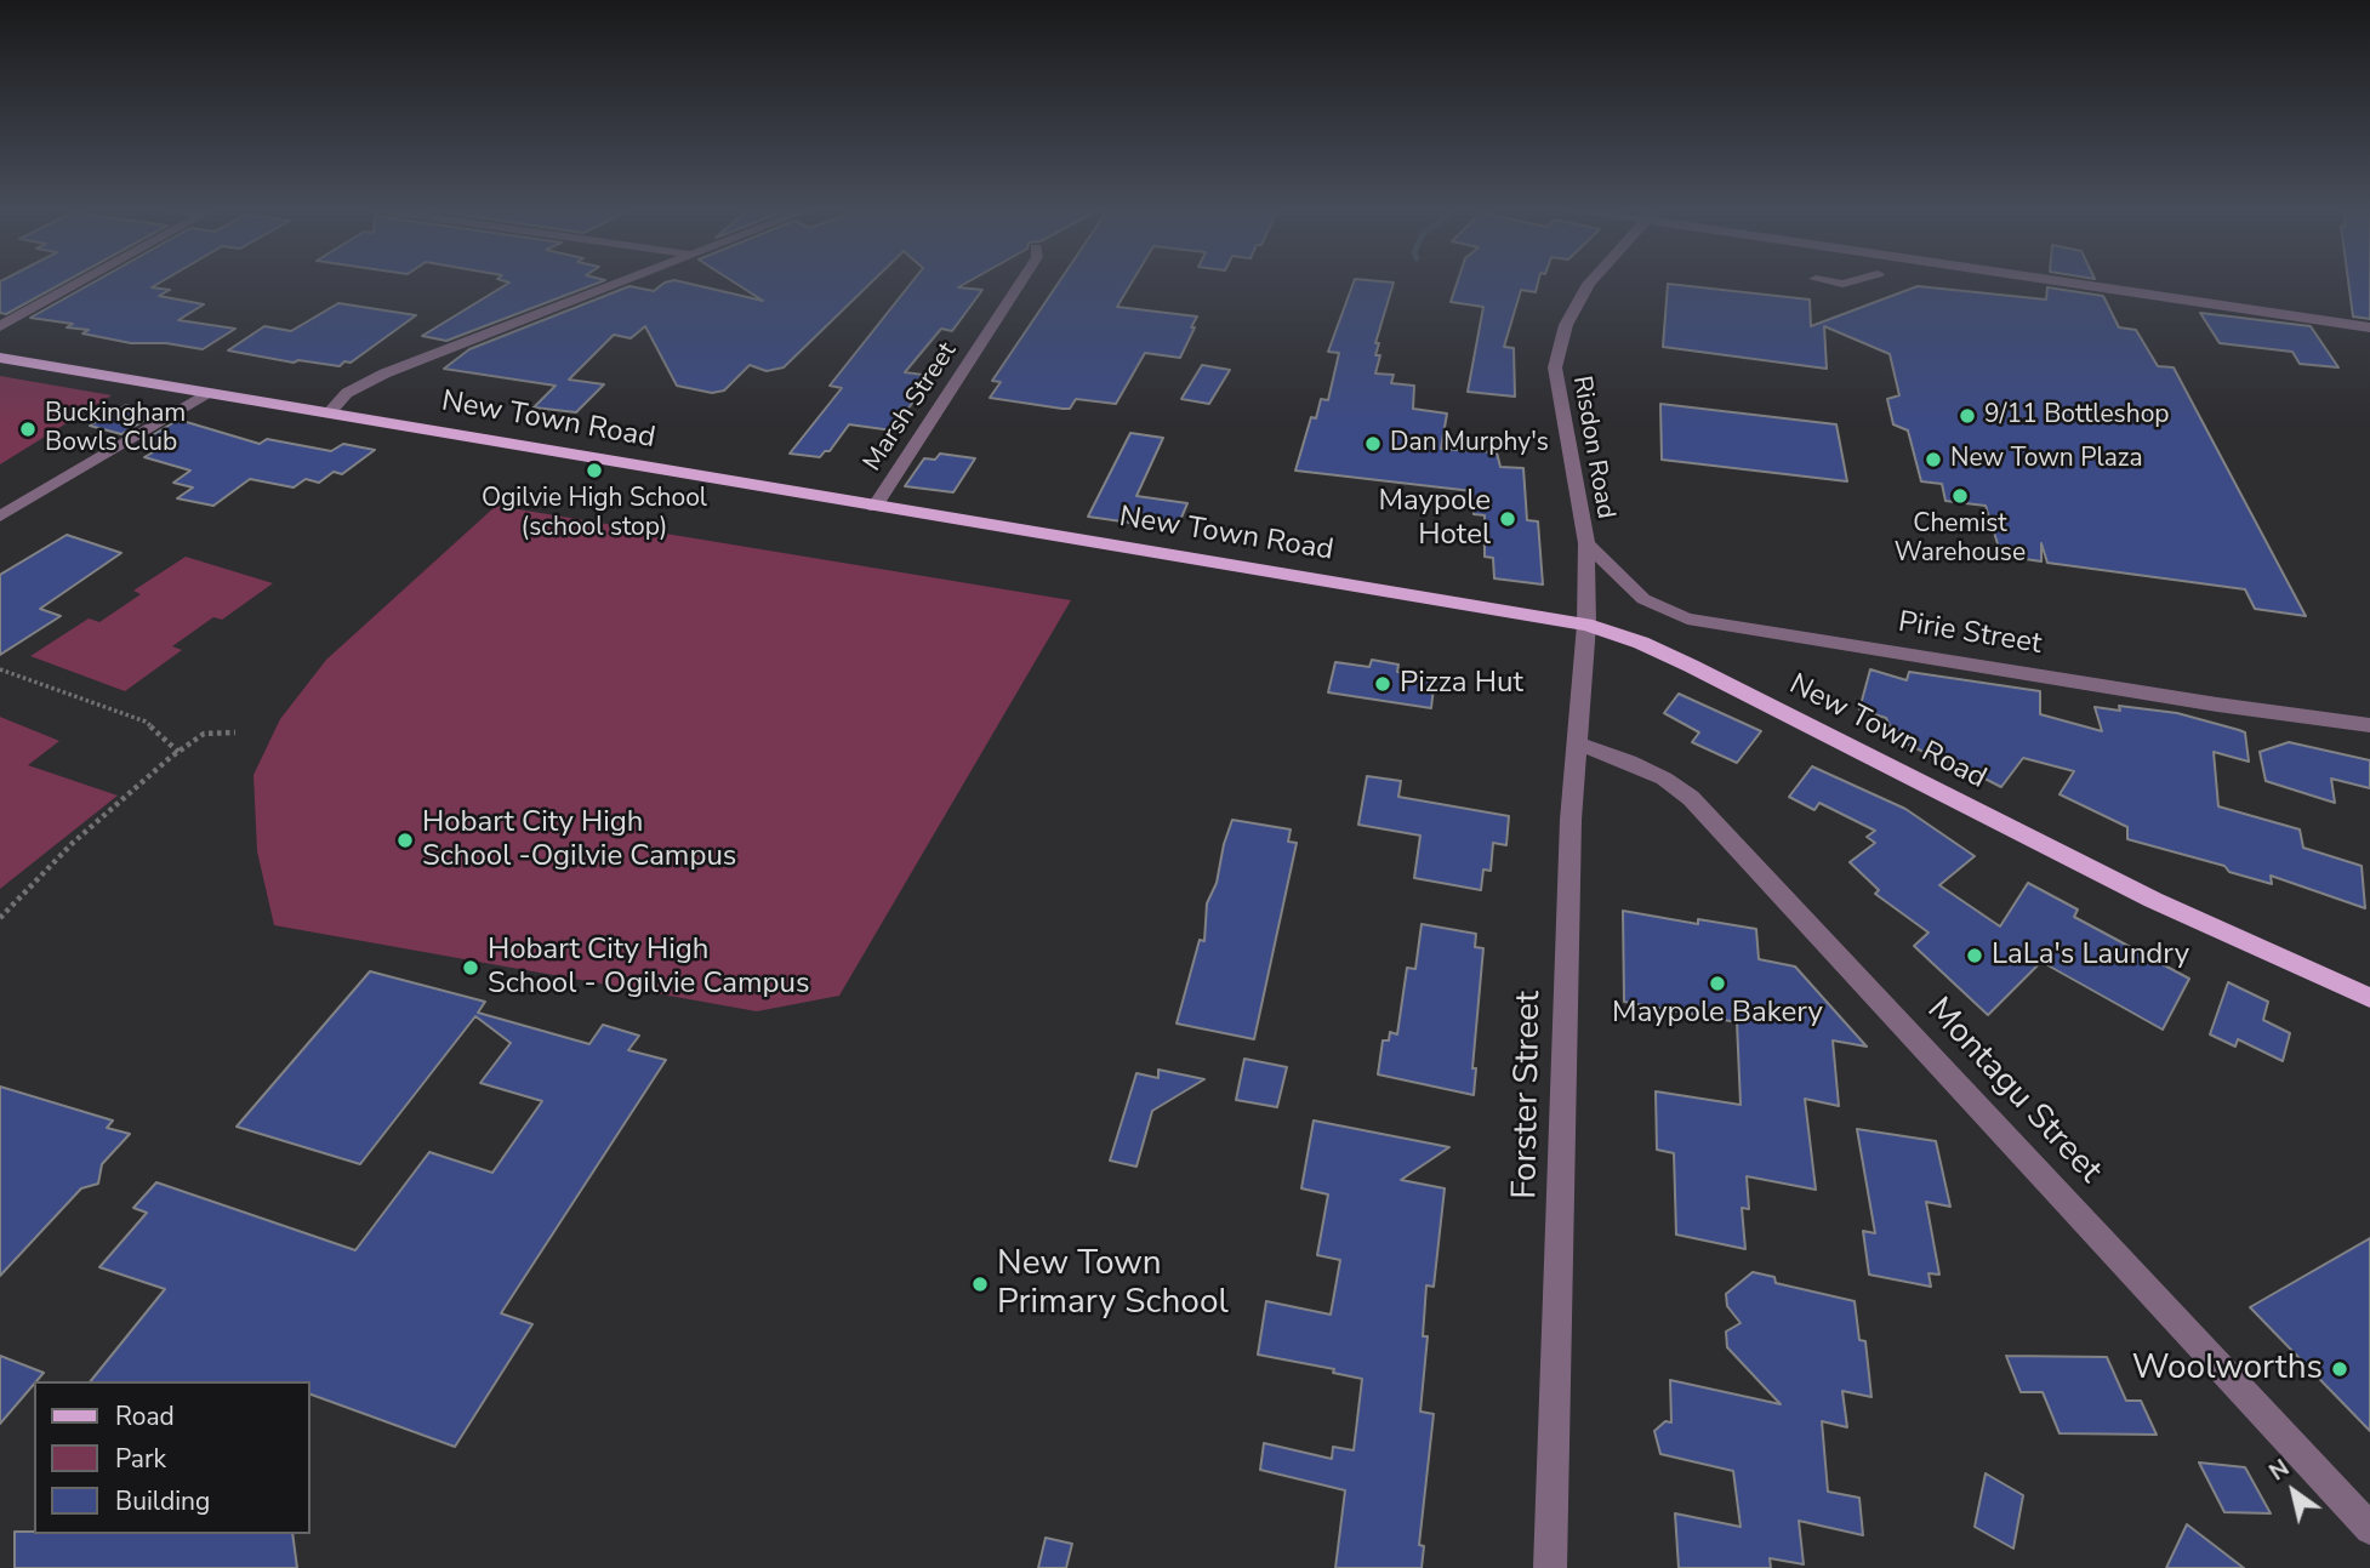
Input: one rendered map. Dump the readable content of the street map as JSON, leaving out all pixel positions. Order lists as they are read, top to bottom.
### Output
{
  "streets": {
    "main road": ["New Town Road"],
    "street": [
      "Marsh Street",
      "Risdon Road",
      "Pirie Street",
      "Montagu Street",
      "Forster Street"
    ]
  },
  "crossings": [
    ["Marsh Street", "New Town Road"],
    ["New Town Road", "Risdon Road"],
    ["New Town Road", "Forster Street"],
    ["Risdon Road", "Pirie Street"],
    ["Risdon Road", "Forster Street"],
    ["Montagu Street", "Forster Street"]
  ],
  "places": [
    "9/11 Bottleshop",
    "Buckingham Bowls Club",
    "Dan Murphy's",
    "New Town Plaza",
    "Ogilvie High School (school stop)",
    "Chemist Warehouse",
    "Maypole Hotel",
    "Pizza Hut",
    "Hobart City High School -Ogilvie Campus",
    "LaLa's Laundry",
    "Hobart City High School - Ogilvie Campus",
    "Maypole Bakery",
    "New Town Primary School",
    "Woolworths"
  ],
  "legend": ["Road", "Park", "Building"],
  "north": "top left"
}
